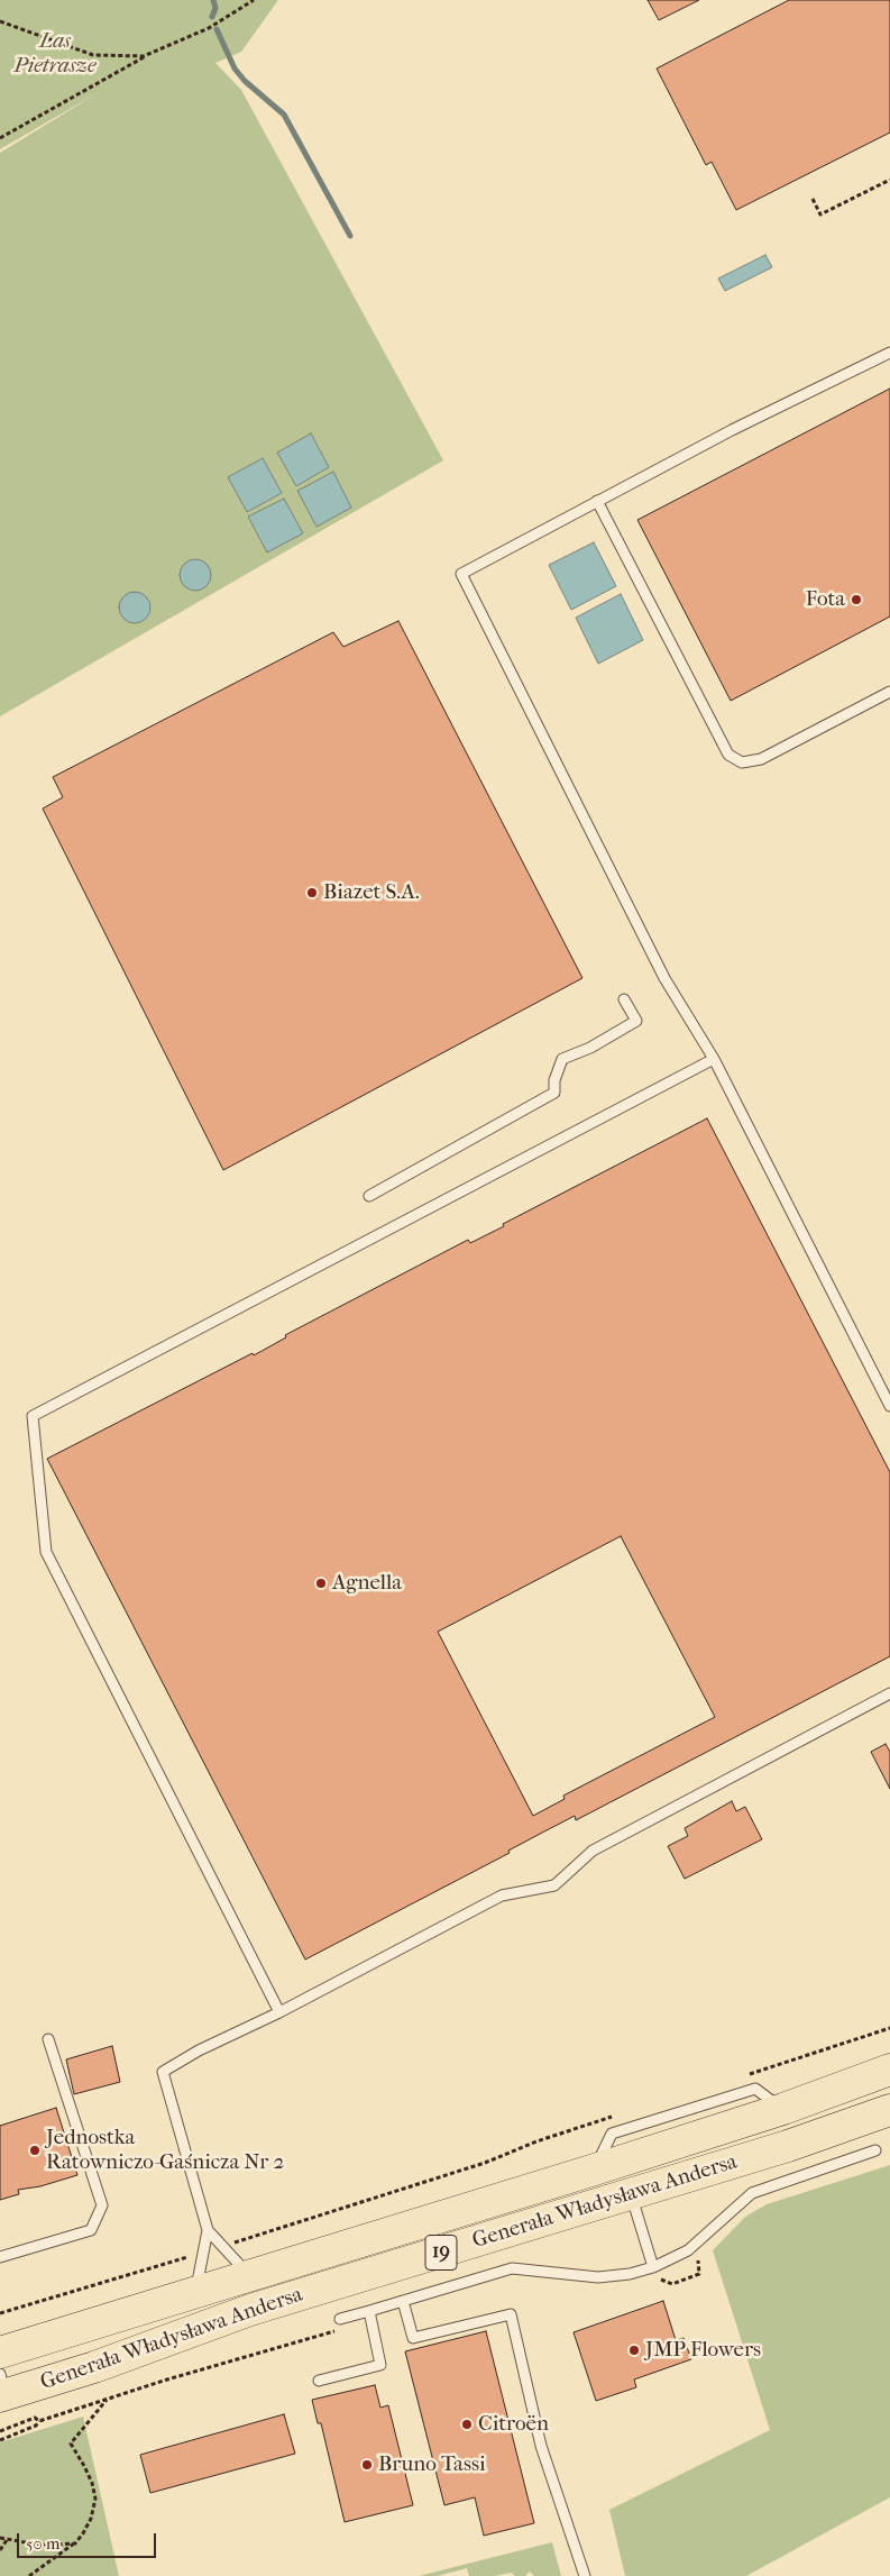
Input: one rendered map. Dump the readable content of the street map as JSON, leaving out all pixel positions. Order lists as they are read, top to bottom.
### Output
{
  "streets": {
    "highway": ["Generała Władysława Andersa", "19"]
  },
  "parks": ["Las Pietrasze"],
  "places": [
    "Fota",
    "Biazet S.A.",
    "Agnella",
    "Jednostka Ratowniczo-Gaśnicza Nr 2",
    "JMP Flowers",
    "Citroën",
    "Bruno Tassi"
  ],
  "scale_bar": "50 m"
}
